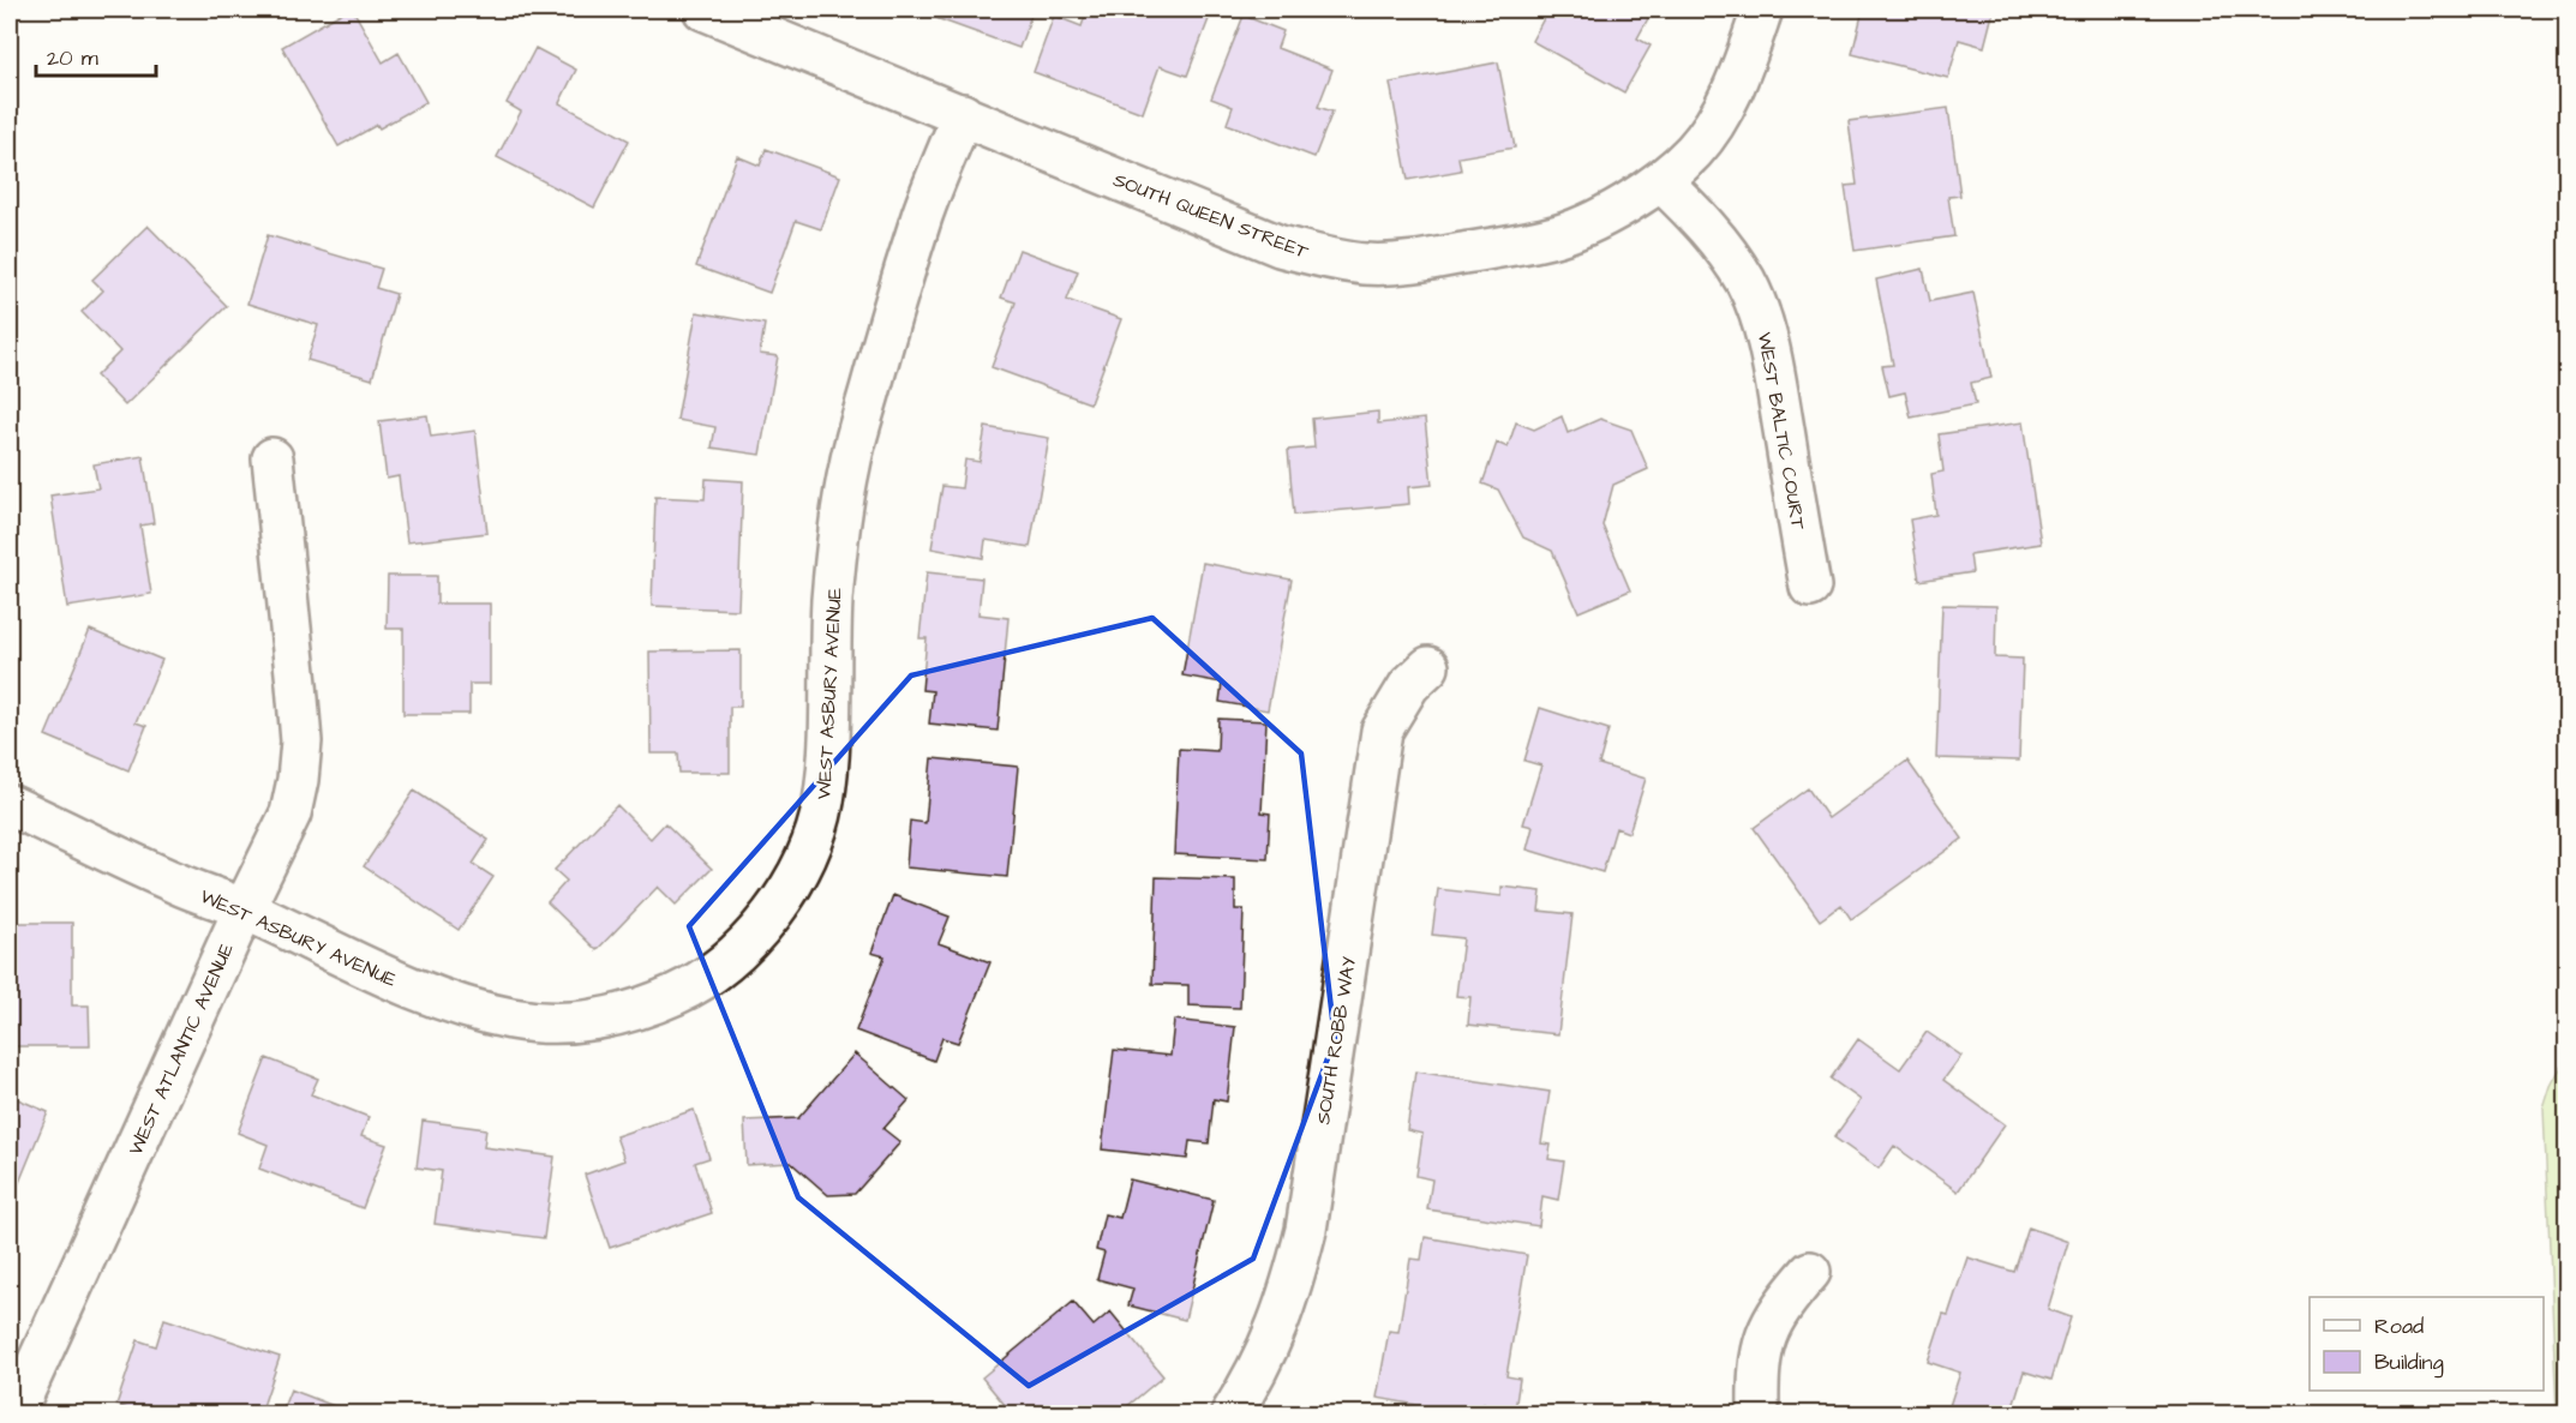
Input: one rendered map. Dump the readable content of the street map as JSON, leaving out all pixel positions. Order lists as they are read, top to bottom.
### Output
{
  "streets": {
    "street": [
      "SOUTH QUEEN STREET",
      "WEST BALTIC COURT",
      "WEST ASBURY AVENUE",
      "SOUTH ROBB WAY",
      "WEST ATLANTIC AVENUE"
    ]
  },
  "crossings": [
    ["SOUTH QUEEN STREET", "WEST BALTIC COURT"],
    ["SOUTH QUEEN STREET", "WEST ASBURY AVENUE"],
    ["WEST ASBURY AVENUE", "WEST ATLANTIC AVENUE"]
  ],
  "legend": ["Road", "Building"],
  "scale_bar": "20 m"
}
